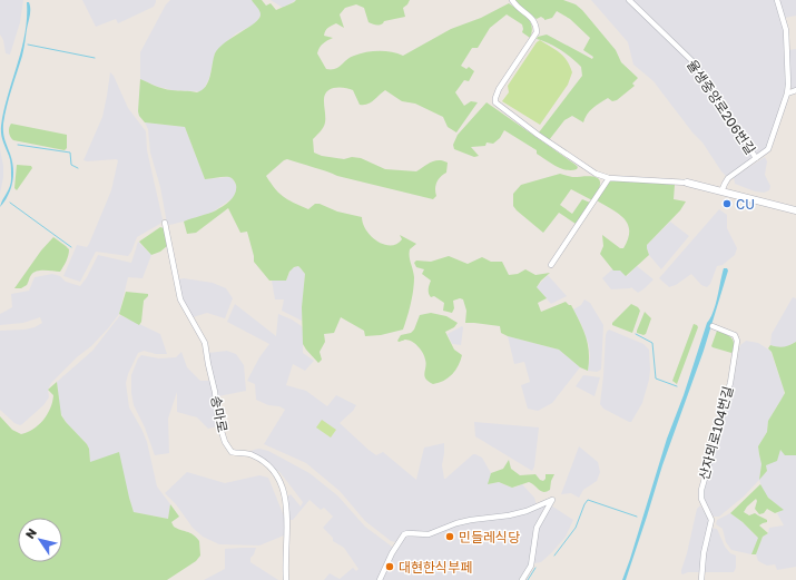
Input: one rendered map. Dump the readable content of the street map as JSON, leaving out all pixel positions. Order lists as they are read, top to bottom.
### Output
{
  "streets": {
    "street": ["율생중앙로206번길", "송마로", "산자뫼로104번길"]
  },
  "places": ["CU", "민들레식당", "대현한식부페"],
  "north": "top left"
}
